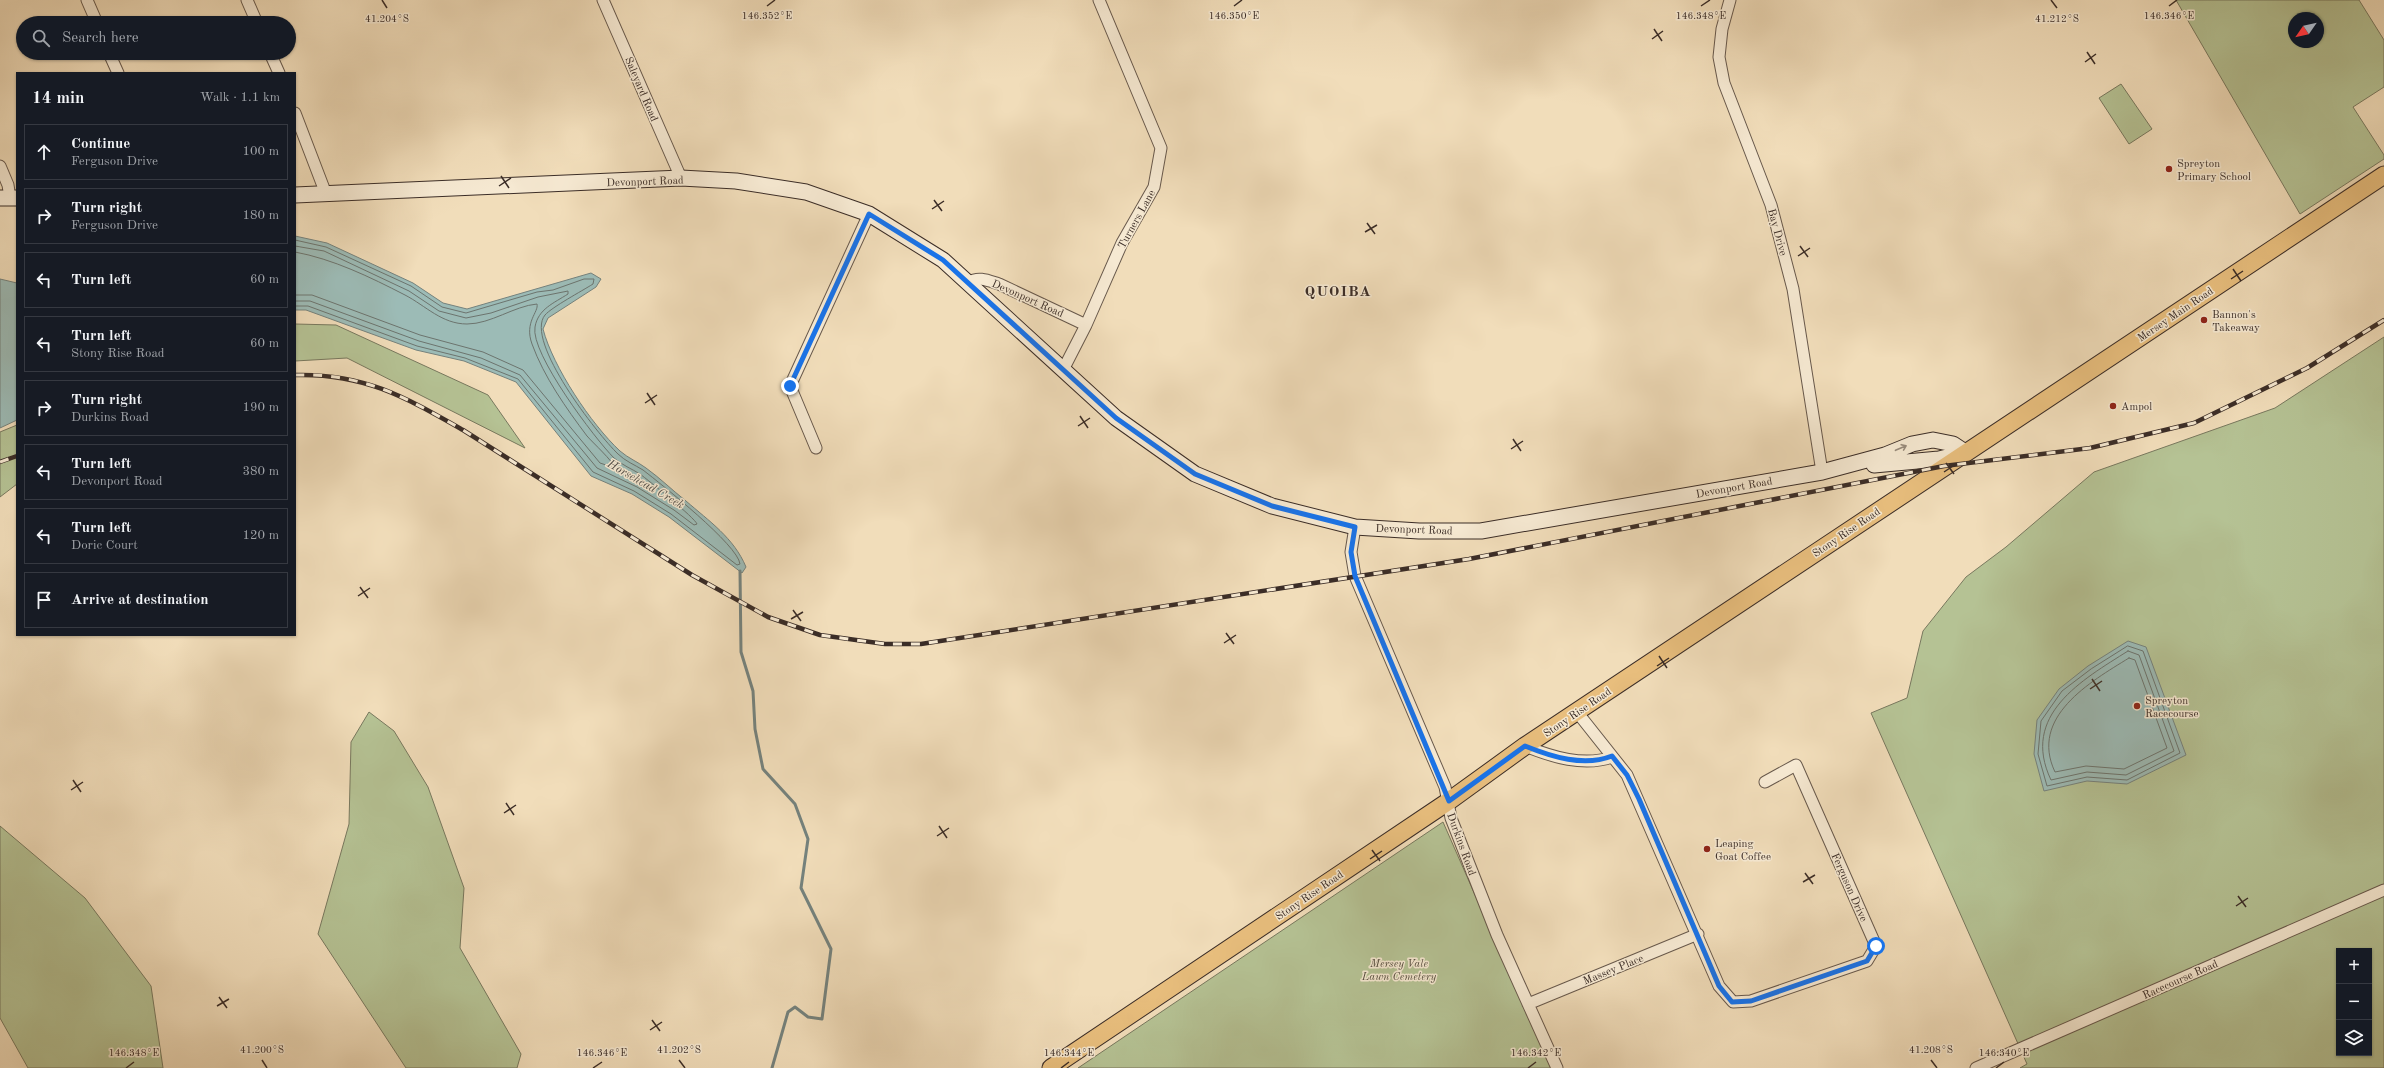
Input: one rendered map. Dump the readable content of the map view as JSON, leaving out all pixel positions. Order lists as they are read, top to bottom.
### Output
{
  "streets": {
    "main road": ["Devonport Road", "Mersey Main Road", "Stony Rise Road"],
    "street": [
      "Saleyard Road",
      "Turners Lane",
      "Bay Drive",
      "Durkins Road",
      "Ferguson Drive",
      "Massey Place",
      "Racecourse Road"
    ]
  },
  "crossings": [
    ["Saleyard Road", "Devonport Road"],
    ["Devonport Road", "Turners Lane"],
    ["Devonport Road", "Bay Drive"],
    ["Devonport Road", "Mersey Main Road"],
    ["Devonport Road", "Stony Rise Road"],
    ["Devonport Road", "Durkins Road"],
    ["Mersey Main Road", "Stony Rise Road"],
    ["Stony Rise Road", "Durkins Road"],
    ["Stony Rise Road", "Ferguson Drive"],
    ["Durkins Road", "Massey Place"],
    ["Ferguson Drive", "Massey Place"]
  ],
  "districts": ["QUOIBA"],
  "water": ["Horsehead Creek"],
  "parks": ["Mersey Vale Lawn Cemetery"],
  "places": [
    "Spreyton Primary School",
    "Bannon's Takeaway",
    "Ampol",
    "Spreyton Racecourse",
    "Leaping Goat Coffee"
  ],
  "north": "bottom left",
  "page": {
    "search": "Search here",
    "heading": ["14 min", "Walk · 1.1 km"],
    "list": [
      ["Continue", "Ferguson Drive", "100 m"],
      ["Turn right", "Ferguson Drive", "180 m"],
      ["Turn left", "60 m"],
      ["Turn left", "Stony Rise Road", "60 m"],
      ["Turn right", "Durkins Road", "190 m"],
      ["Turn left", "Devonport Road", "380 m"],
      ["Turn left", "Doric Court", "120 m"],
      "Arrive at destination"
    ],
    "map_buttons": ["+", "−"]
  },
  "coordinates": [
    "146.352°E",
    "146.350°E",
    "146.348°E",
    "146.346°E",
    "41.204°S",
    "41.212°S",
    "41.200°S",
    "41.202°S",
    "41.208°S",
    "146.344°E",
    "146.342°E",
    "146.340°E"
  ]
}
